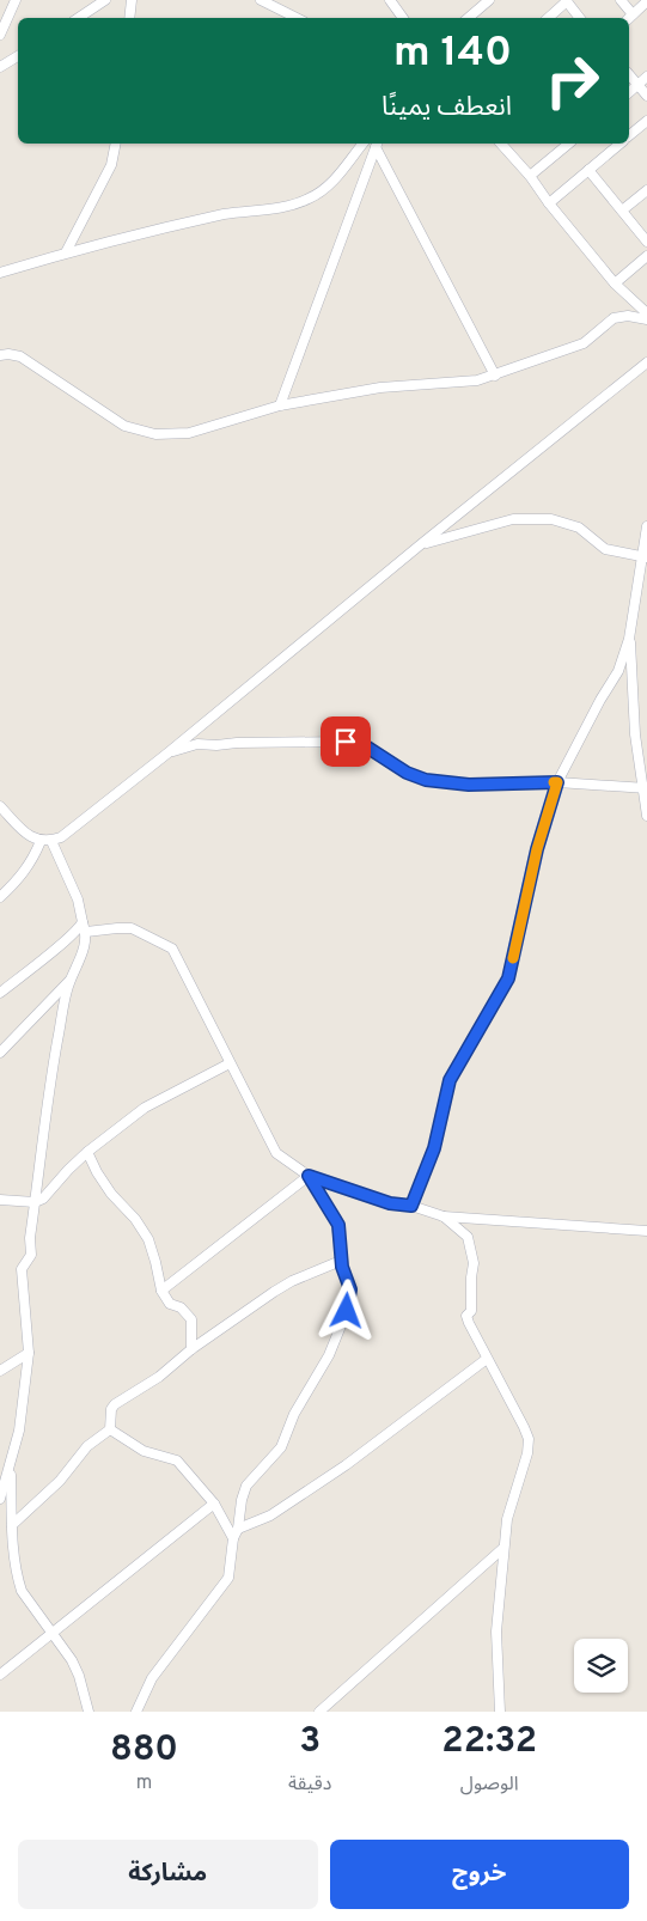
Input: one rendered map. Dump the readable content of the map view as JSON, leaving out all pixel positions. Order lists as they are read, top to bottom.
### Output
{
  "page": {
    "turn": ["140 m", "انعطف يمينًا"],
    "eta": [
      "22:32",
      "الوصول",
      "3",
      "دقيقة",
      "880",
      "m"
    ],
    "buttons": ["خروج", "مشاركة"]
  }
}
